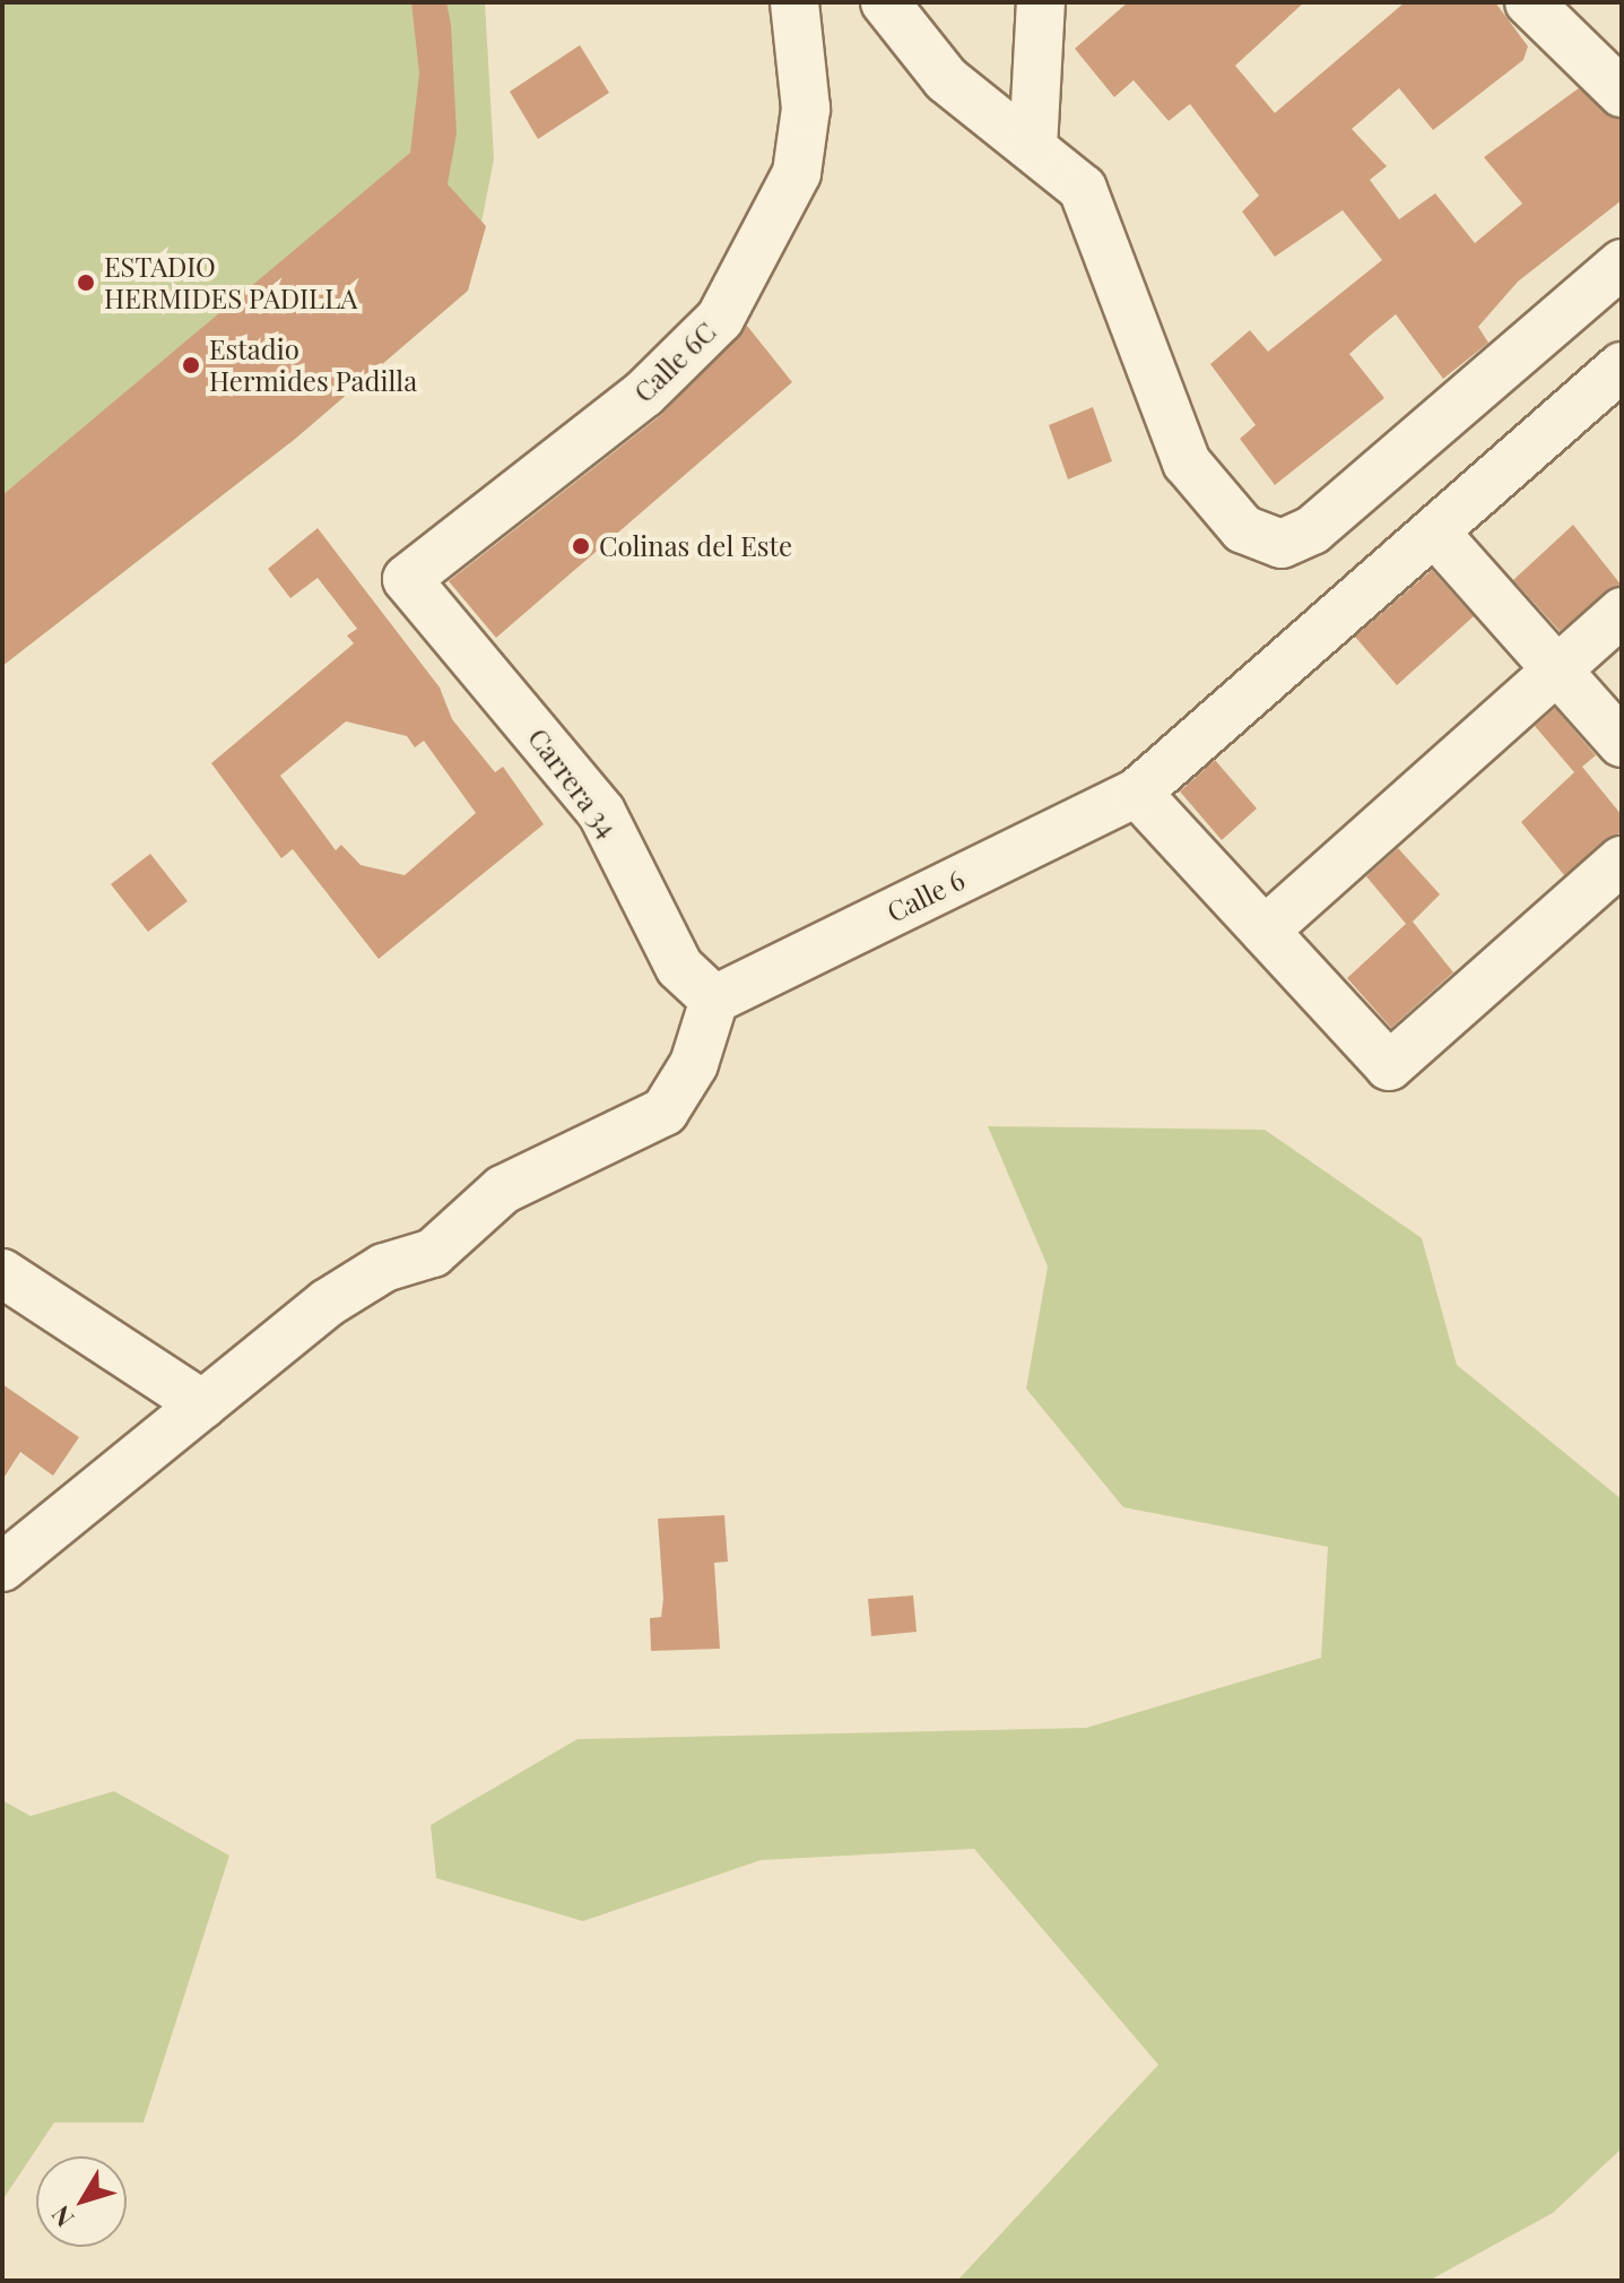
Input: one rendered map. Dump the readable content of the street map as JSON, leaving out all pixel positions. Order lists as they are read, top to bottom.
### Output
{
  "streets": {
    "street": ["Calle 6C", "Carrera 34", "Calle 6"]
  },
  "crossings": [
    ["Calle 6C", "Carrera 34"],
    ["Carrera 34", "Calle 6"]
  ],
  "places": ["ESTADIO HERMIDES PADILLA", "Estadio Hermides Padilla", "Colinas del Este"],
  "north": "bottom left"
}
